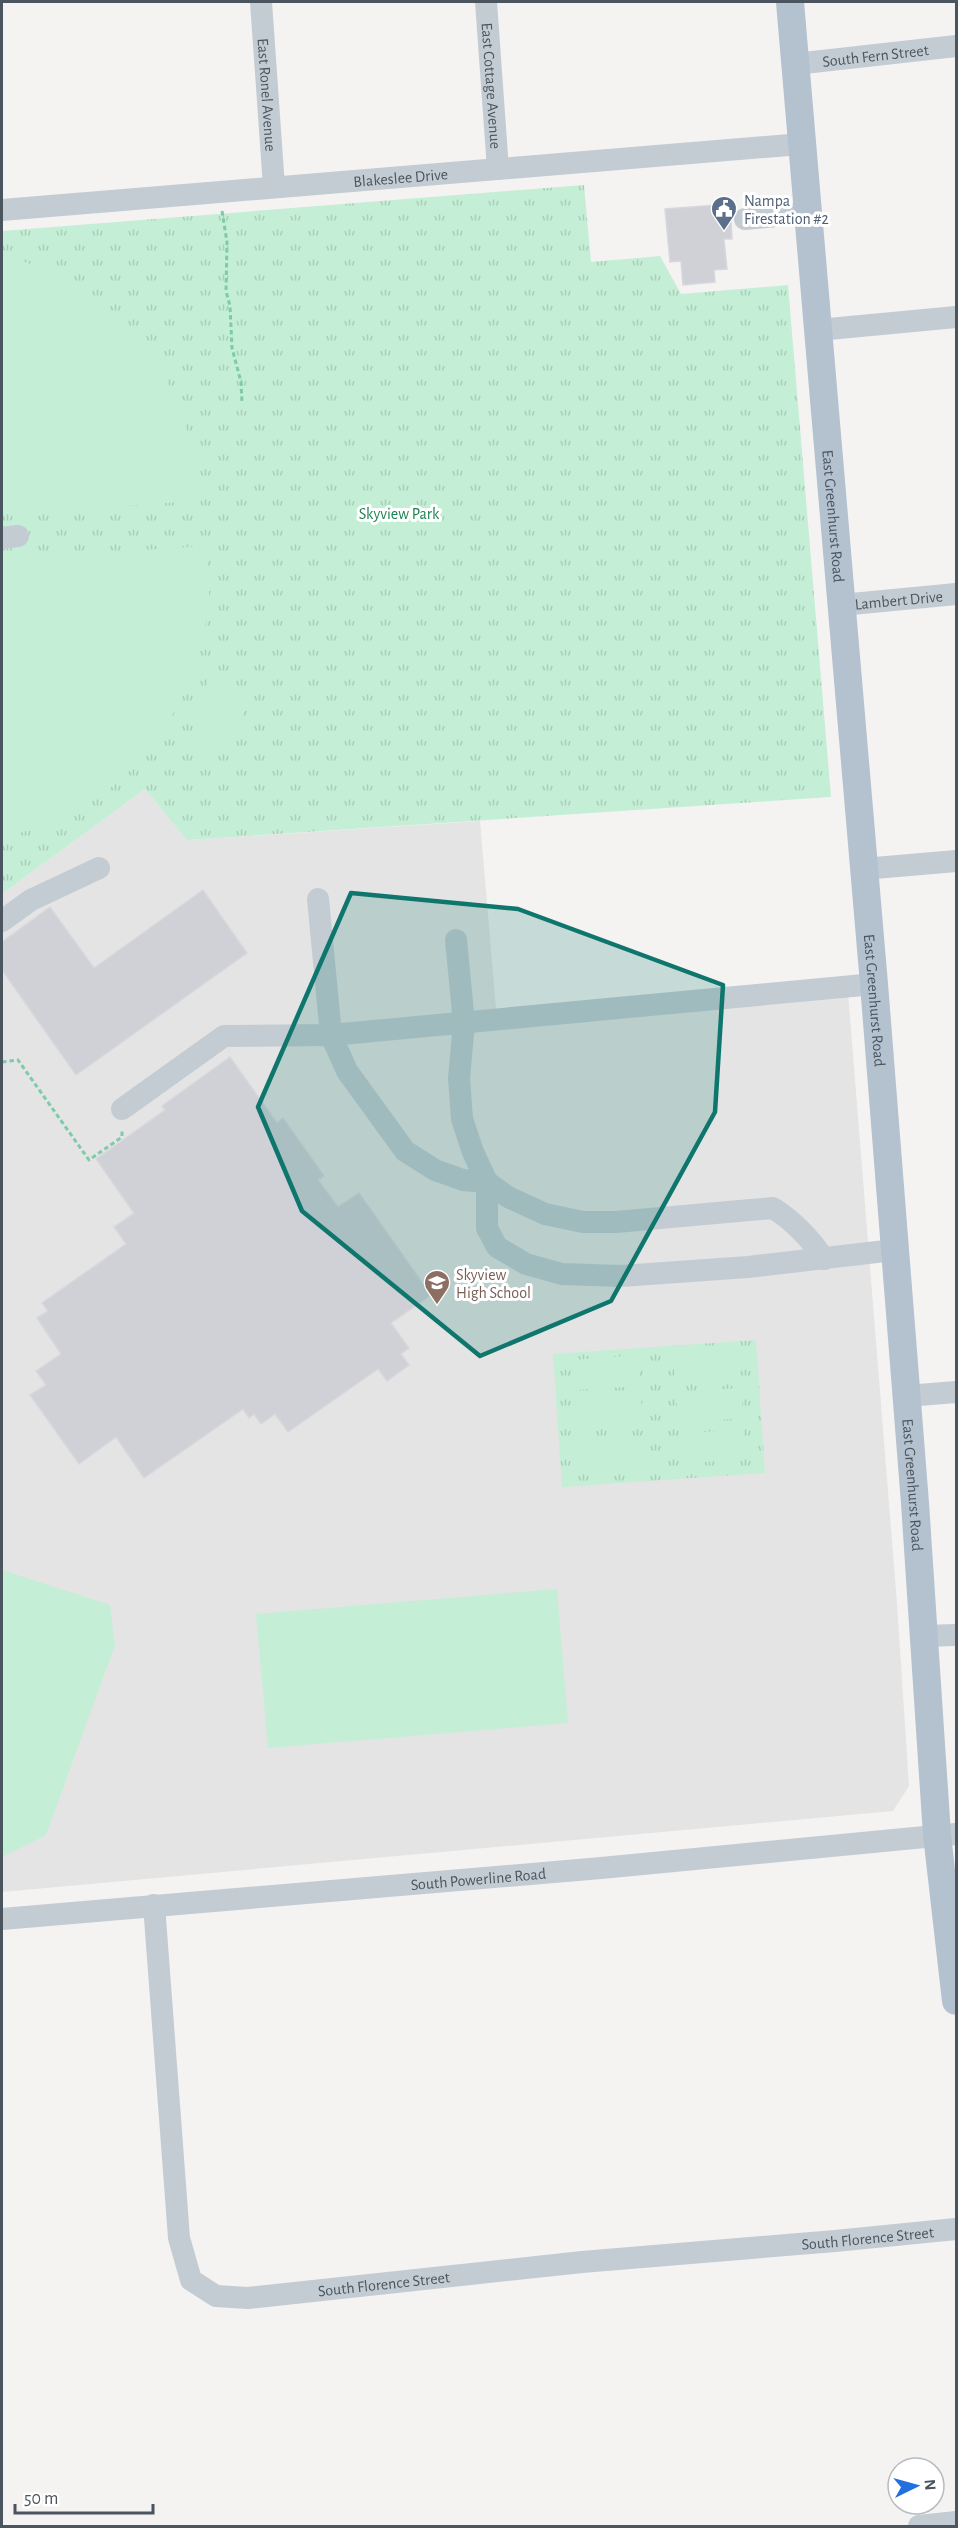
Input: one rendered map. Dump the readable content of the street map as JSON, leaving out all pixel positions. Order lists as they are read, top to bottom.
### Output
{
  "streets": {
    "main road": ["East Greenhurst Road"],
    "street": [
      "South Fern Street",
      "East Cottage Avenue",
      "East Ronel Avenue",
      "Blakeslee Drive",
      "Lambert Drive",
      "South Powerline Road",
      "South Florence Street"
    ]
  },
  "crossings": [
    ["South Fern Street", "East Greenhurst Road"],
    ["East Cottage Avenue", "Blakeslee Drive"],
    ["East Ronel Avenue", "Blakeslee Drive"],
    ["Blakeslee Drive", "East Greenhurst Road"],
    ["East Greenhurst Road", "Lambert Drive"],
    ["East Greenhurst Road", "South Powerline Road"],
    ["South Powerline Road", "South Florence Street"]
  ],
  "parks": ["Skyview Park"],
  "places": {
    "public building": ["Nampa Firestation #2"],
    "school or university": ["Skyview High School"]
  },
  "scale_bar": "50 m",
  "north": "right"
}
